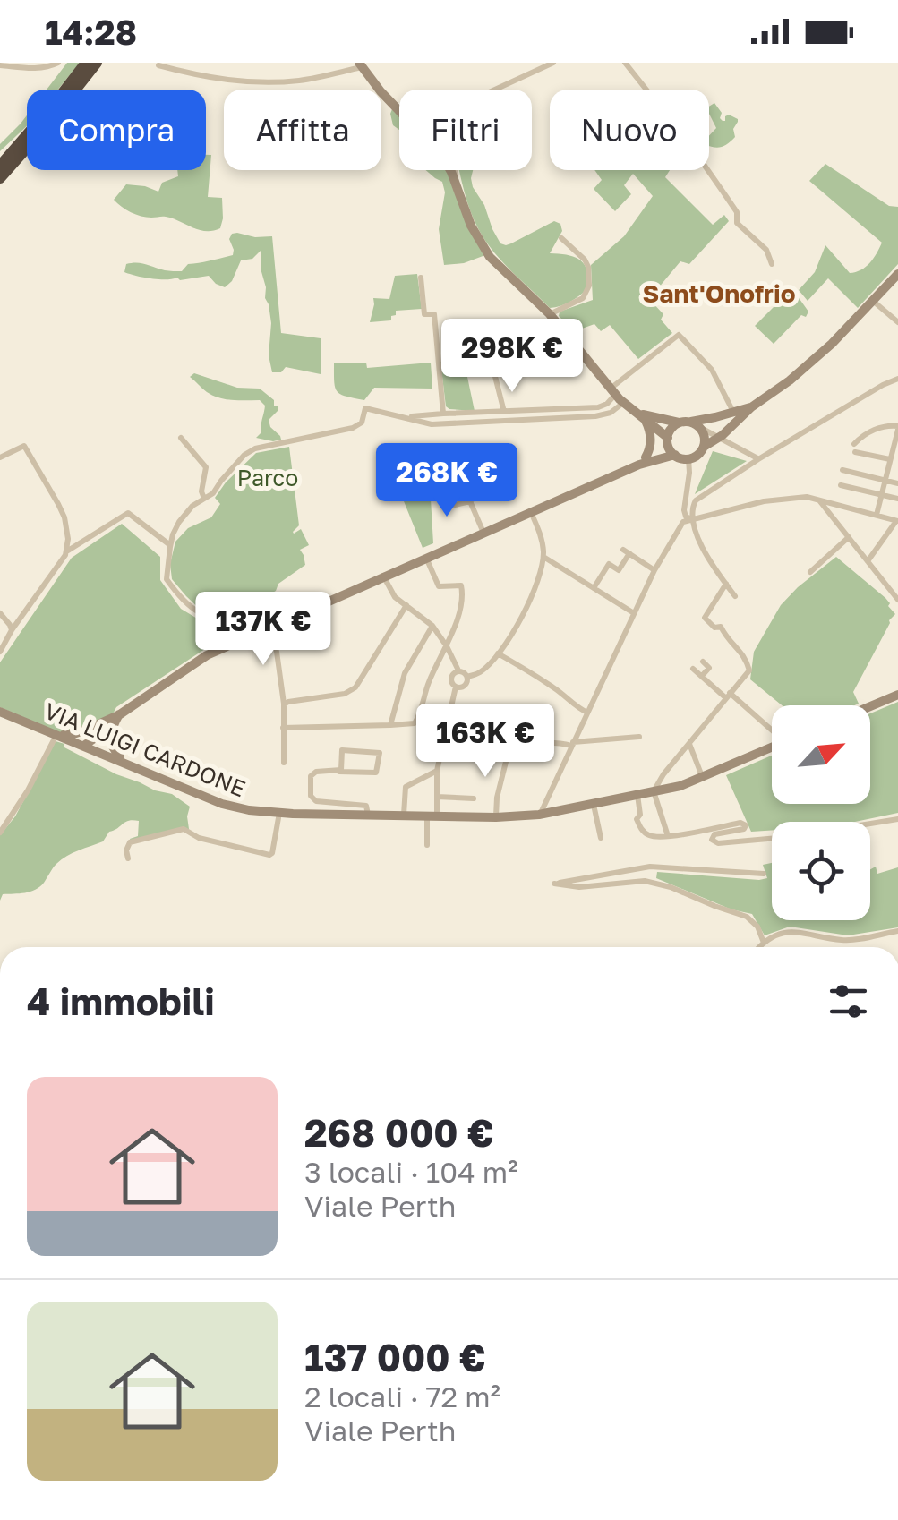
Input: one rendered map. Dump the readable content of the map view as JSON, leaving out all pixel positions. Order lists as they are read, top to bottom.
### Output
{
  "streets": {
    "street": ["VIA LUIGI CARDONE"]
  },
  "districts": ["Sant'Onofrio"],
  "parks": ["Parco"],
  "north": "top right",
  "page": {
    "status": "14:28",
    "chip": [
      "Compra",
      "Affitta",
      "Filtri",
      "Nuovo"
    ],
    "price": [
      "298K €",
      "268K €",
      "137K €",
      "163K €"
    ],
    "heading": "4 immobili",
    "list": [
      {
        "name": "268 000 €",
        "note": "3 locali · 104 m² · Viale Perth"
      },
      {
        "name": "137 000 €",
        "note": "2 locali · 72 m² · Viale Perth"
      }
    ]
  }
}
